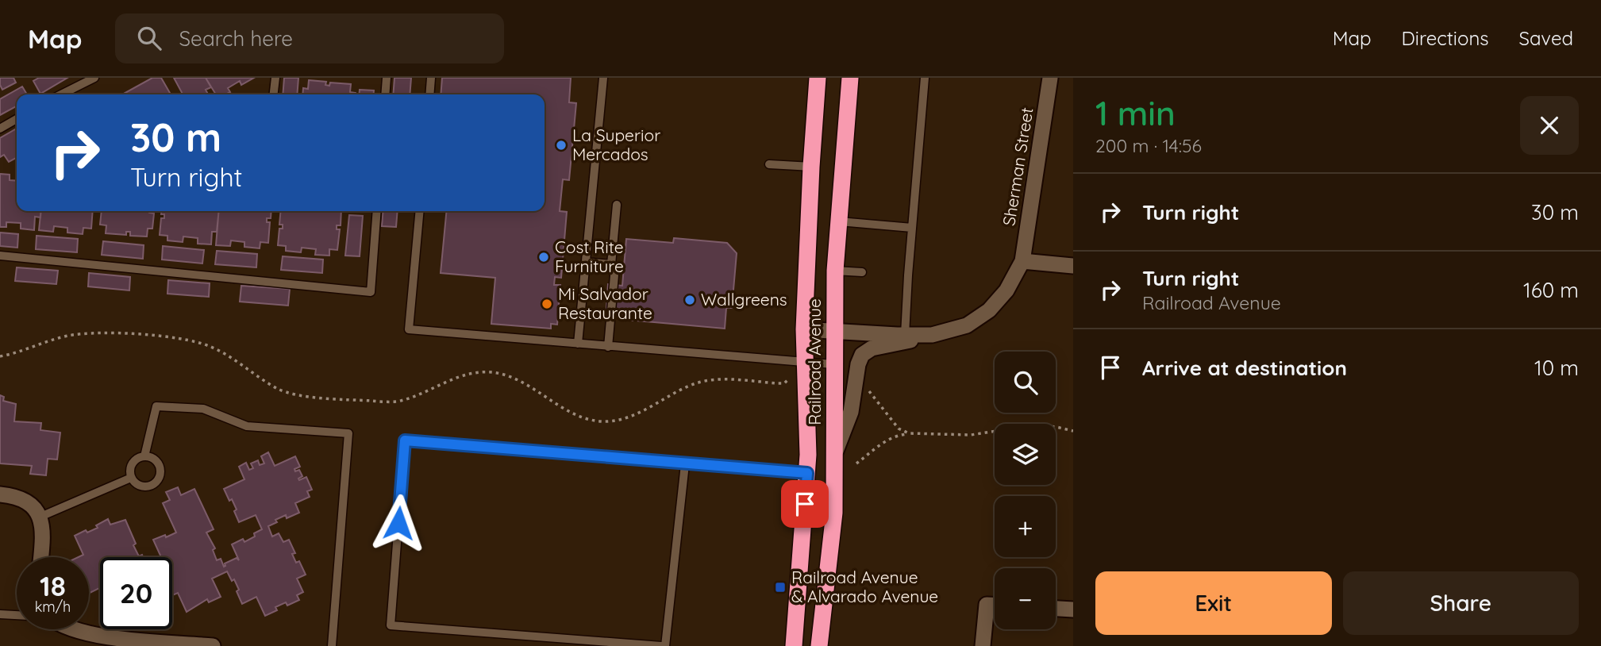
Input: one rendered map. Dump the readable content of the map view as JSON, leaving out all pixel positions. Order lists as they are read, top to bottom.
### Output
{
  "streets": {
    "highway": ["Railroad Avenue"],
    "street": ["Sherman Street"]
  },
  "places": {
    "other": [
      "La Superior Mercados",
      "Cost Rite Furniture",
      "Wallgreens",
      "Mi Salvador Restaurante"
    ],
    "transit": ["Railroad Avenue & Alvarado Avenue"]
  },
  "page": {
    "header": "Map",
    "search": "Search here",
    "nav": ["Map", "Directions", "Saved"],
    "heading": ["1 min", "200 m · 14:56"],
    "turn": ["30 m", "Turn right"],
    "list": [
      {
        "name": "Turn right",
        "value": "30 m"
      },
      {
        "name": "Turn right",
        "note": "Railroad Avenue",
        "value": "160 m"
      },
      {
        "name": "Arrive at destination",
        "value": "10 m"
      }
    ],
    "map_buttons": ["+", "−"],
    "speed": "18 km/h",
    "limit": "20",
    "buttons": ["Exit", "Share"]
  }
}
